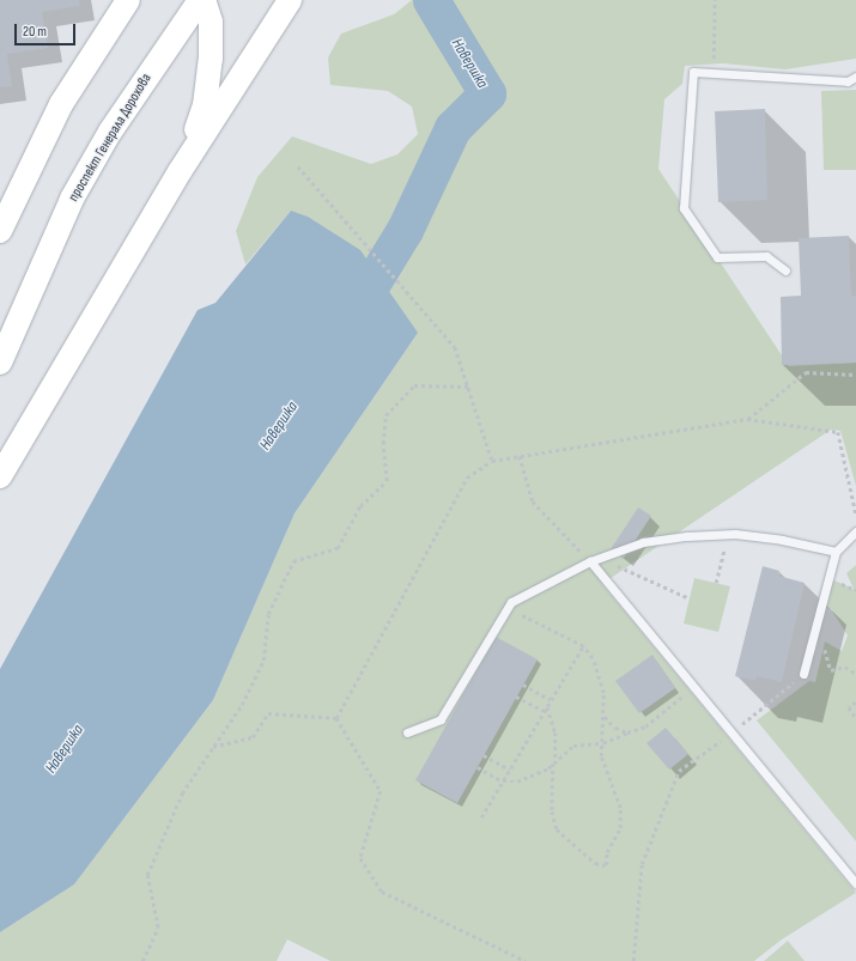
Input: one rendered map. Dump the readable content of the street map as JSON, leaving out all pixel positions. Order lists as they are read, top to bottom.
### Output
{
  "streets": {
    "main road": ["проспект Генерала Дорохова"]
  },
  "water": ["Навершка"],
  "scale_bar": "20 m"
}
